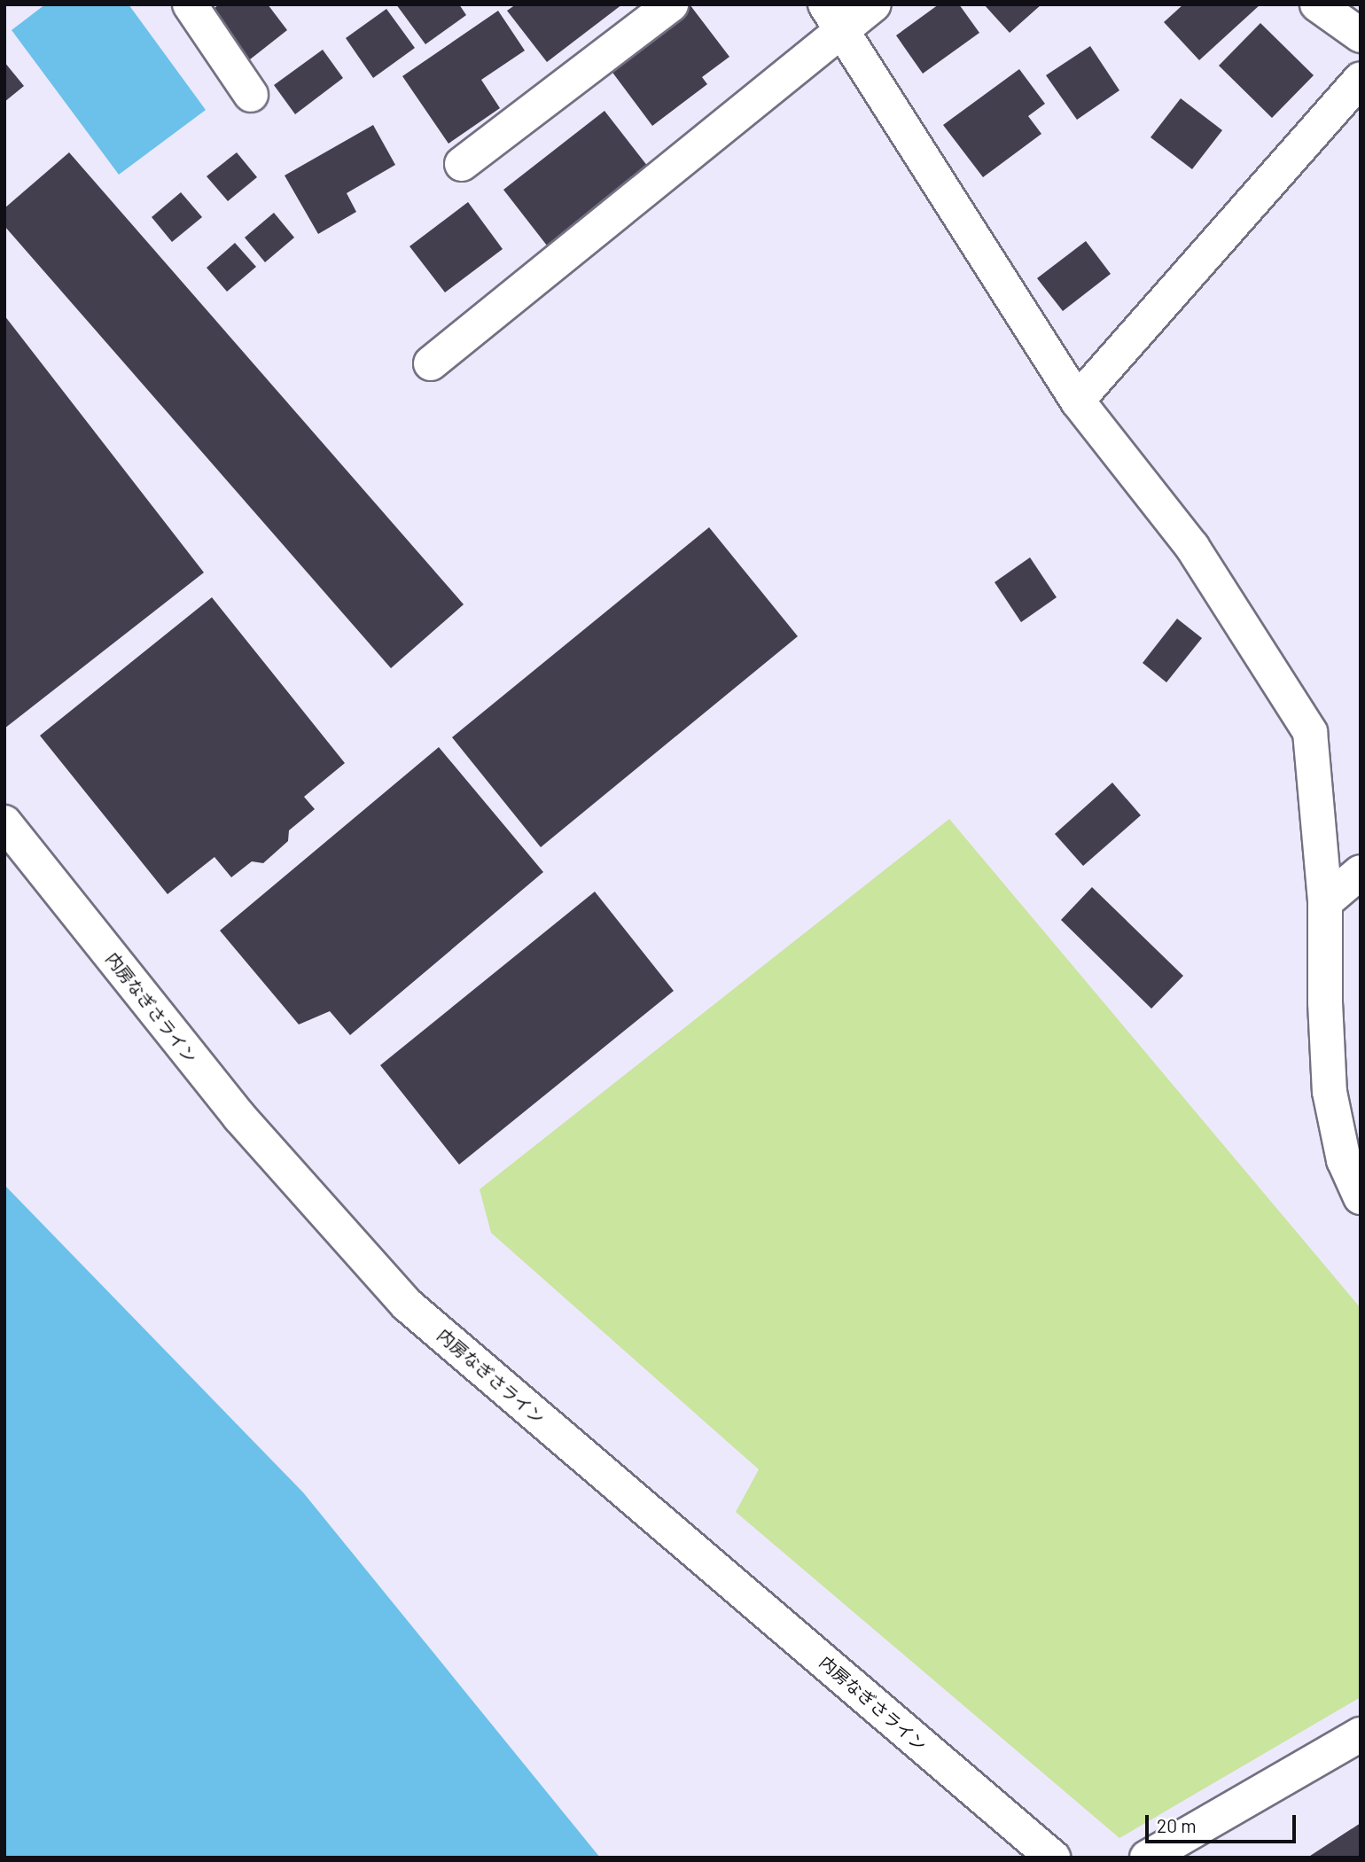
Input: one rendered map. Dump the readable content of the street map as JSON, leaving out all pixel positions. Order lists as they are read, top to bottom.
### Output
{
  "streets": {
    "street": ["内房なぎさライン"]
  },
  "scale_bar": "20 m"
}
